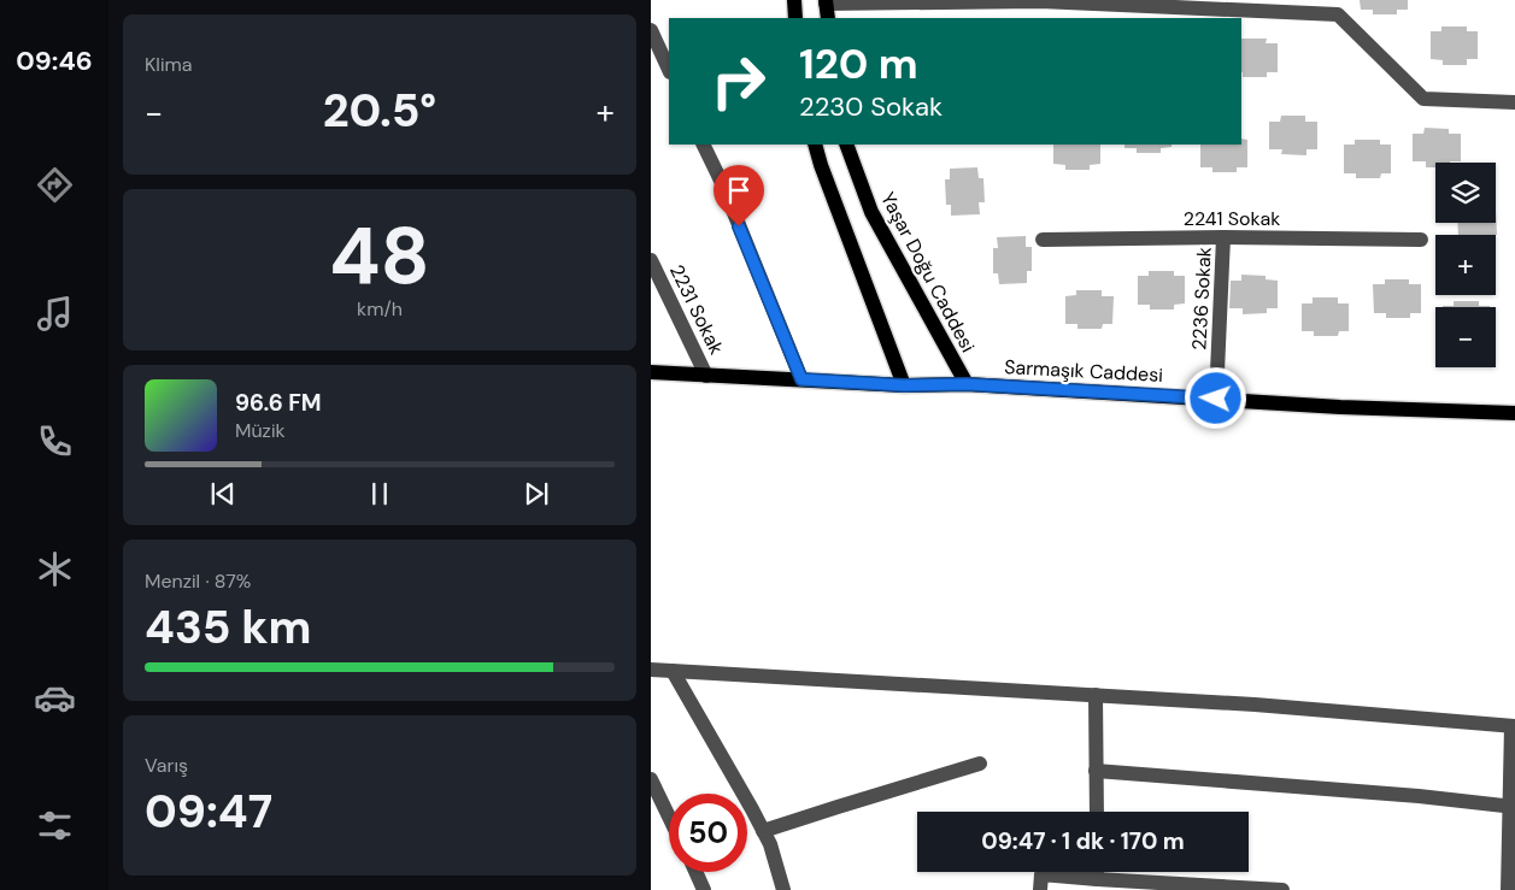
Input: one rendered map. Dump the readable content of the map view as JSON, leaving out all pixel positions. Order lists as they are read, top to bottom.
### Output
{
  "streets": {
    "main road": ["Yaşar Doğu Caddesi", "Sarmaşık Caddesi"],
    "street": ["2241 Sokak", "2236 Sokak", "2231 Sokak"]
  },
  "crossings": [
    ["2241 Sokak", "2236 Sokak"],
    ["Yaşar Doğu Caddesi", "Sarmaşık Caddesi"],
    ["2236 Sokak", "Sarmaşık Caddesi"],
    ["2231 Sokak", "Sarmaşık Caddesi"]
  ],
  "page": {
    "tabs": "09:46",
    "tile": [
      "Klima",
      ["48", "km/h"],
      ["Menzil · 87%", "435 km"],
      ["Varış", "09:47"]
    ],
    "turn": ["120 m", "2230 Sokak"],
    "heat": ["−", "20.5°", "+"],
    "map_buttons": ["+", "−"],
    "song": ["96.6 FM", "Müzik"],
    "limit": "50",
    "trip": "09:47 · 1 dk · 170 m"
  }
}
